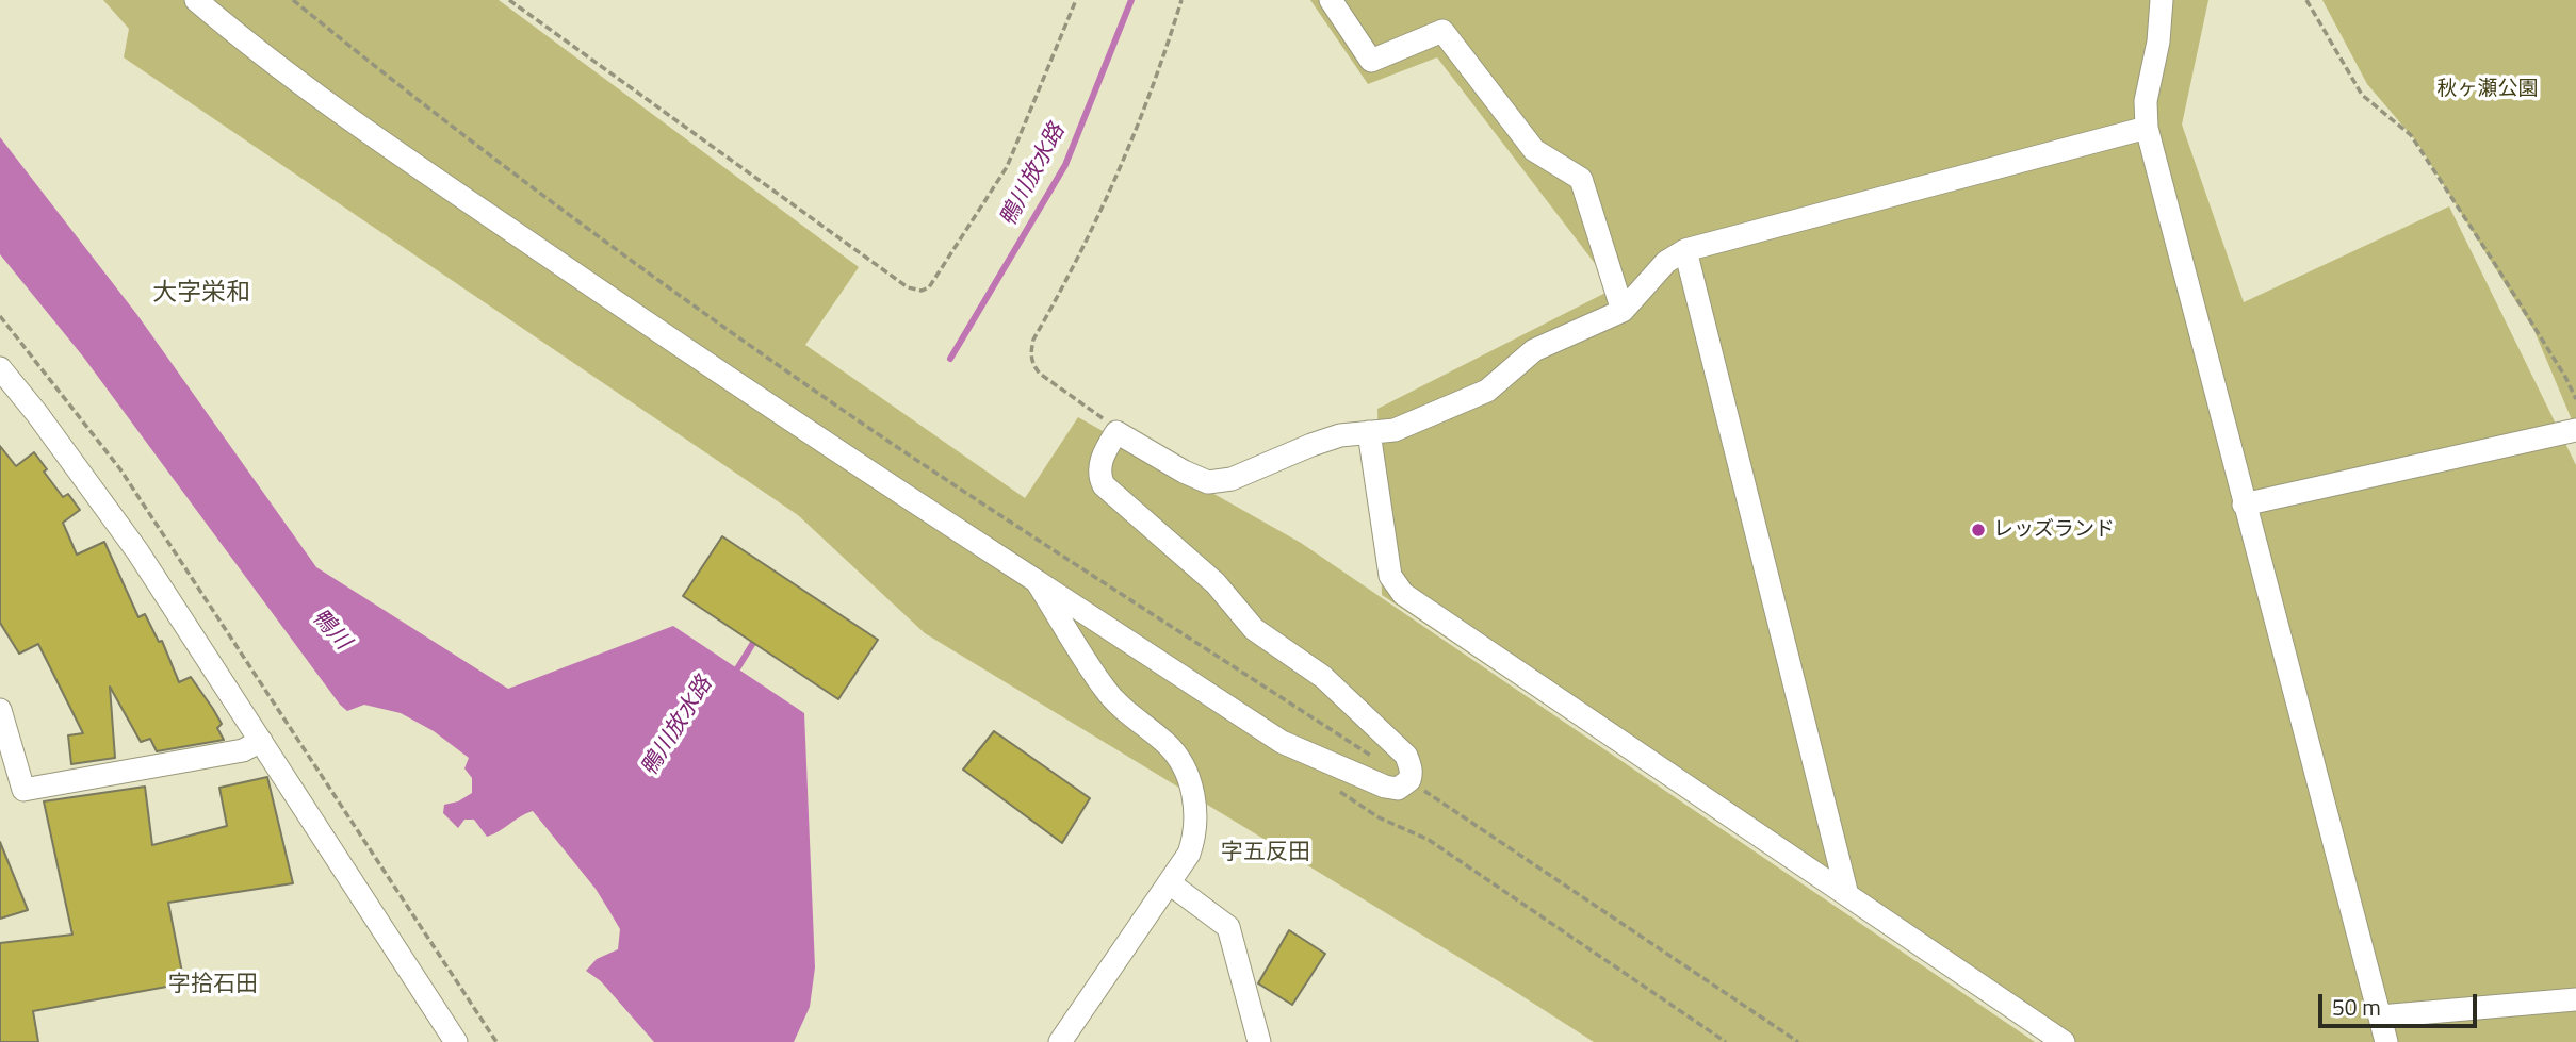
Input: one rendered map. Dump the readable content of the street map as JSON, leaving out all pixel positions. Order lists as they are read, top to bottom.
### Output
{
  "districts": ["大字栄和", "字五反田", "字拾石田"],
  "water": ["鴨川放水路", "鴨川"],
  "parks": ["秋ヶ瀬公園"],
  "places": ["レッズランド"],
  "scale_bar": "50 m"
}
